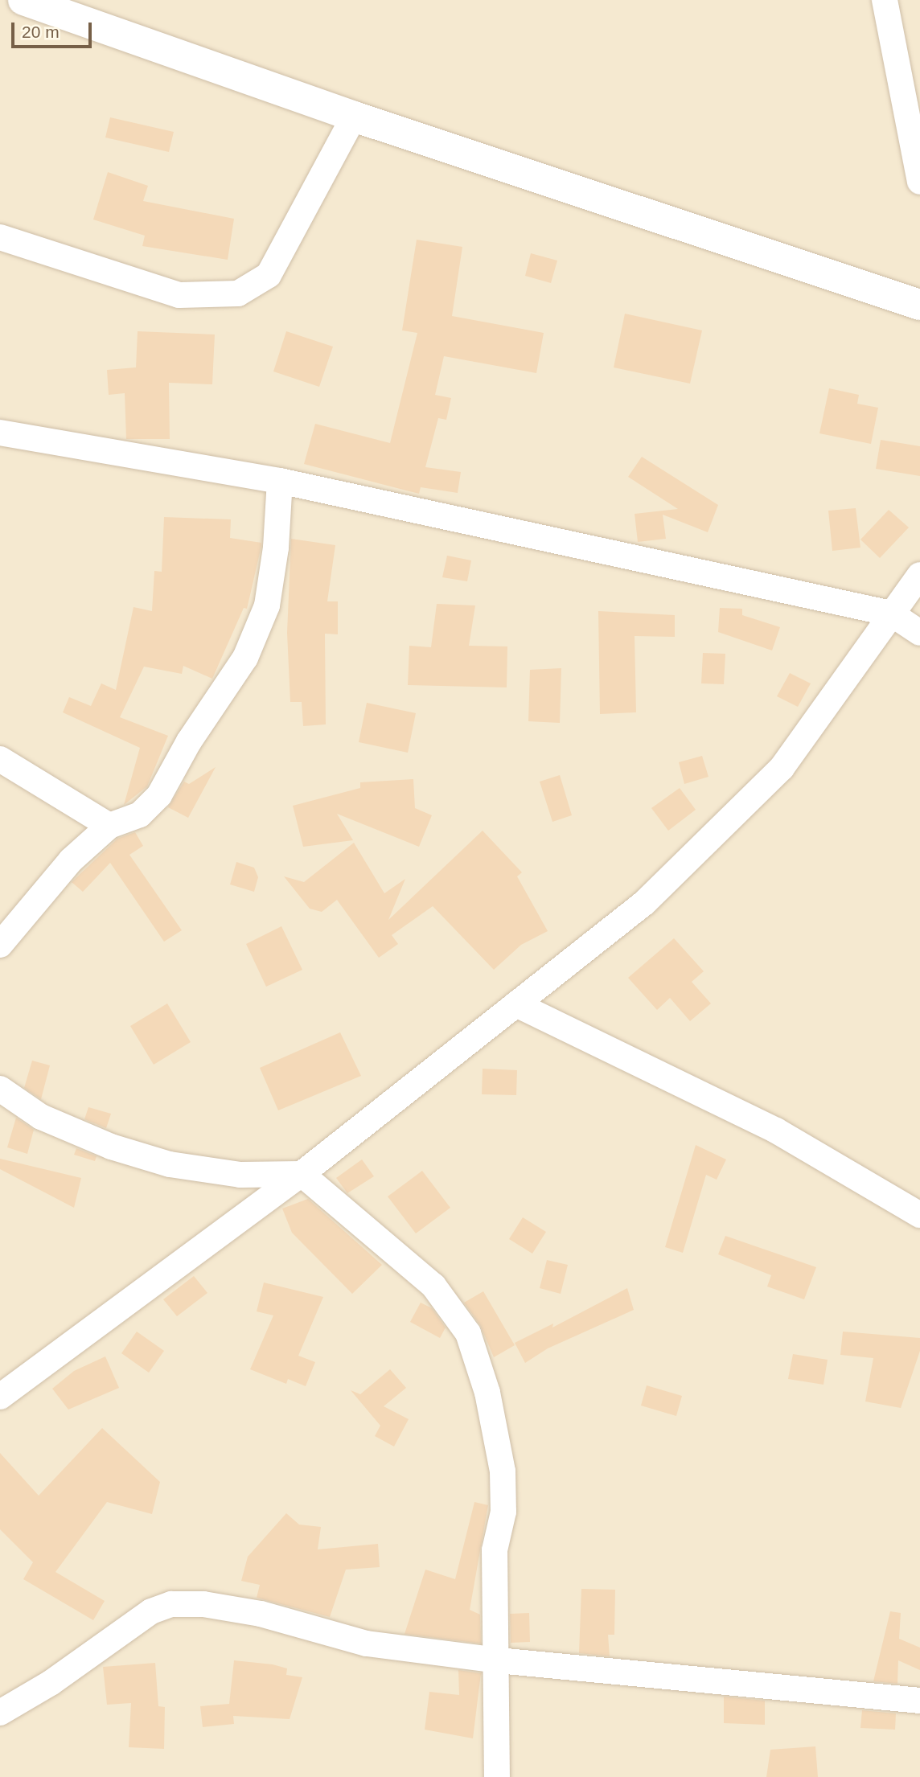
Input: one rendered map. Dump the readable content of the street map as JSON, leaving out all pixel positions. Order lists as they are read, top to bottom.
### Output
{
  "scale_bar": "20 m"
}
